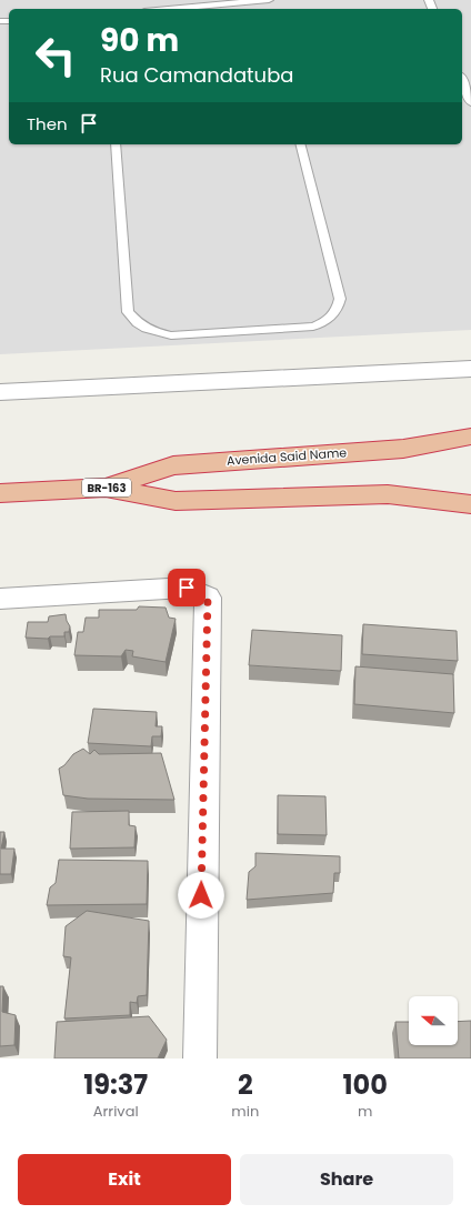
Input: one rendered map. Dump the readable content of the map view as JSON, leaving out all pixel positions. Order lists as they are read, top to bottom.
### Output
{
  "streets": {
    "highway": ["Avenida Said Name", "BR-163"]
  },
  "north": "left",
  "page": {
    "turn": ["90 m", "Rua Camandatuba"],
    "then": "Then",
    "eta": [
      "19:37",
      "Arrival",
      "2",
      "min",
      "100",
      "m"
    ],
    "buttons": ["Exit", "Share"]
  }
}
